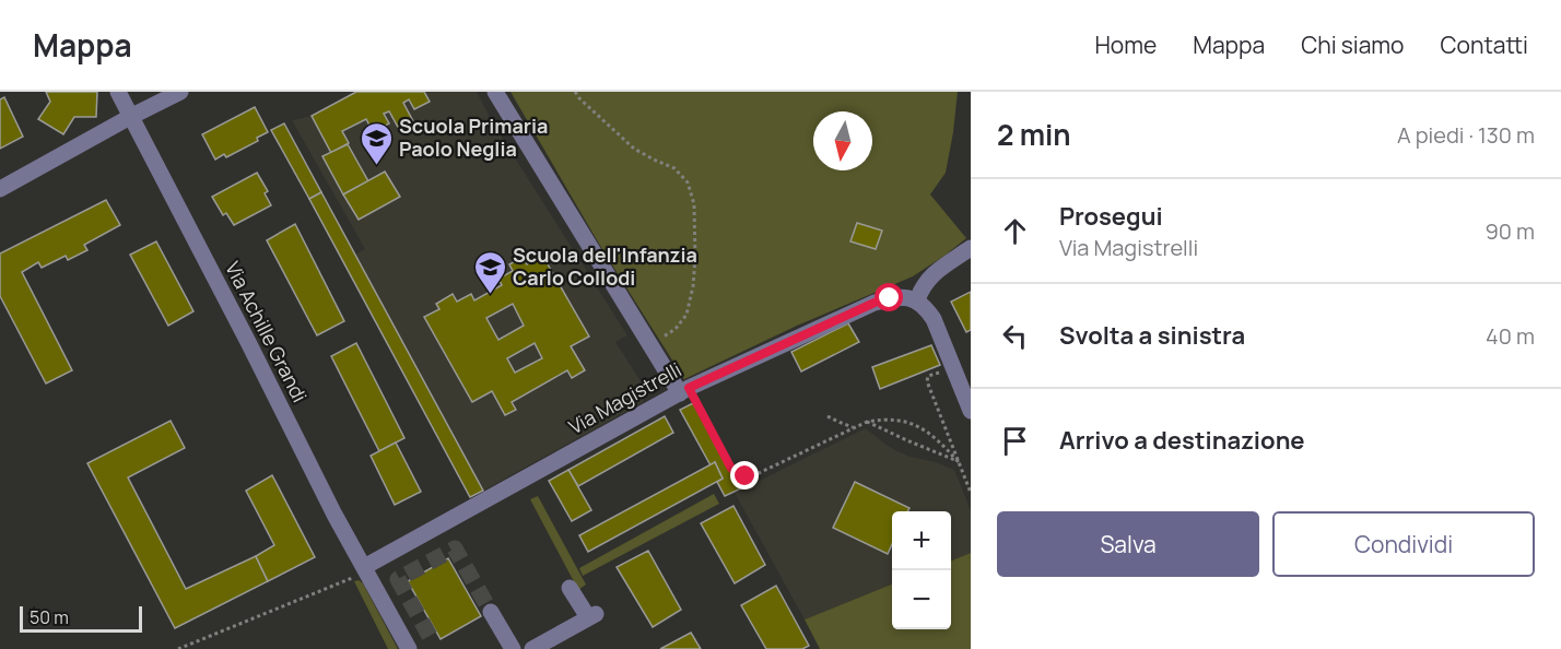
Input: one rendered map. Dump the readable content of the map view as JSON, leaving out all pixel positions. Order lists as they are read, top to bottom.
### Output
{
  "streets": {
    "street": ["Via Achille Grandi", "Via Magistrelli"]
  },
  "crossings": [
    ["Via Achille Grandi", "Via Magistrelli"]
  ],
  "places": {
    "school or university": ["Scuola Primaria Paolo Neglia", "Scuola dell'Infanzia Carlo Collodi"]
  },
  "scale_bar": "50 m",
  "north": "bottom",
  "page": {
    "header": "Mappa",
    "nav": [
      "Home",
      "Mappa",
      "Chi siamo",
      "Contatti"
    ],
    "heading": ["2 min", "A piedi · 130 m"],
    "list": [
      ["Prosegui", "Via Magistrelli", "90 m"],
      ["Svolta a sinistra", "40 m"],
      "Arrivo a destinazione"
    ],
    "buttons": ["Salva", "Condividi"],
    "map_buttons": ["+", "−"],
    "scale": "50 m"
  }
}
